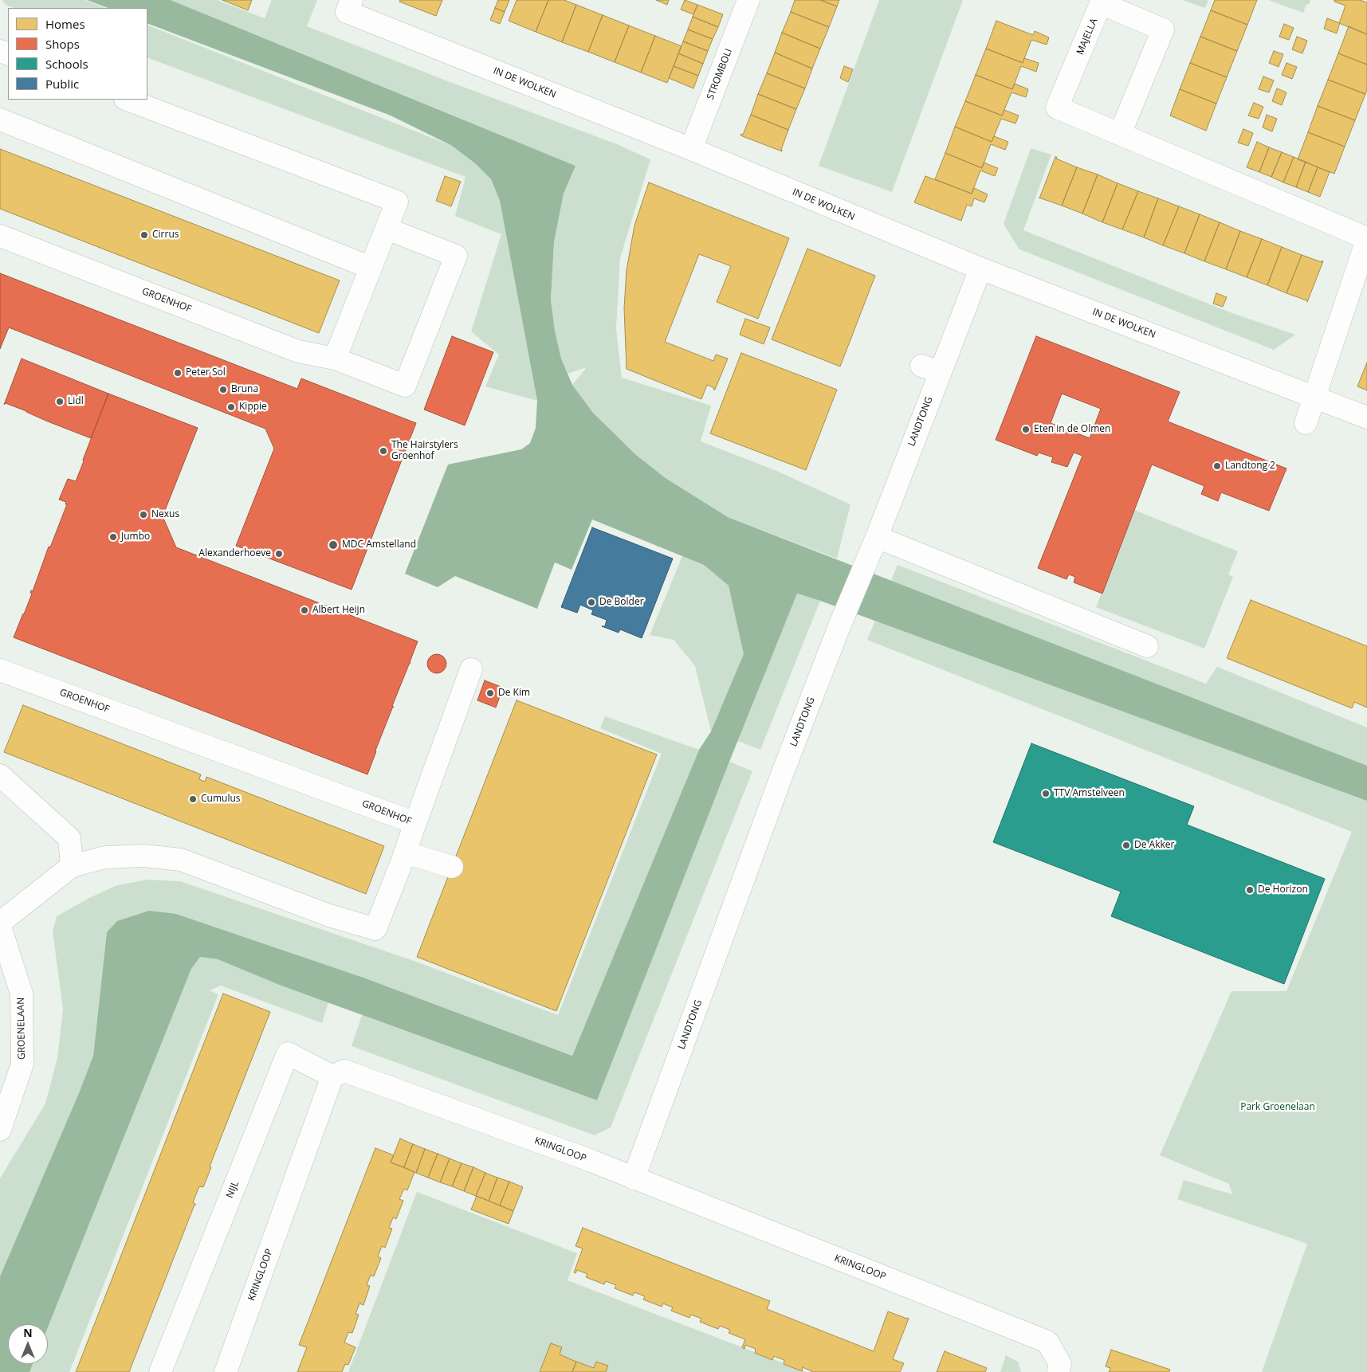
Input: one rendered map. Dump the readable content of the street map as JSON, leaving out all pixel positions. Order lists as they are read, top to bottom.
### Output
{
  "streets": {
    "street": [
      "MAJELLA",
      "STROMBOLI",
      "IN DE WOLKEN",
      "GROENHOF",
      "LANDTONG",
      "GROENELAAN",
      "KRINGLOOP",
      "NIJL"
    ]
  },
  "crossings": [
    ["STROMBOLI", "IN DE WOLKEN"],
    ["IN DE WOLKEN", "LANDTONG"],
    ["LANDTONG", "KRINGLOOP"],
    ["KRINGLOOP", "NIJL"]
  ],
  "parks": ["Park Groenelaan"],
  "places": [
    "Cirrus",
    "Peter Sol",
    "Bruna",
    "Lidl",
    "Kippie",
    "Eten in de Olmen",
    "The Hairstylers Groenhof",
    "Landtong 2",
    "Nexus",
    "Jumbo",
    "MDC Amstelland",
    "Alexanderhoeve",
    "De Bolder",
    "Albert Heijn",
    "De Kim",
    "TTV Amstelveen",
    "Cumulus",
    "De Akker",
    "De Horizon"
  ],
  "legend": [
    "Homes",
    "Shops",
    "Schools",
    "Public"
  ],
  "north": "top"
}
